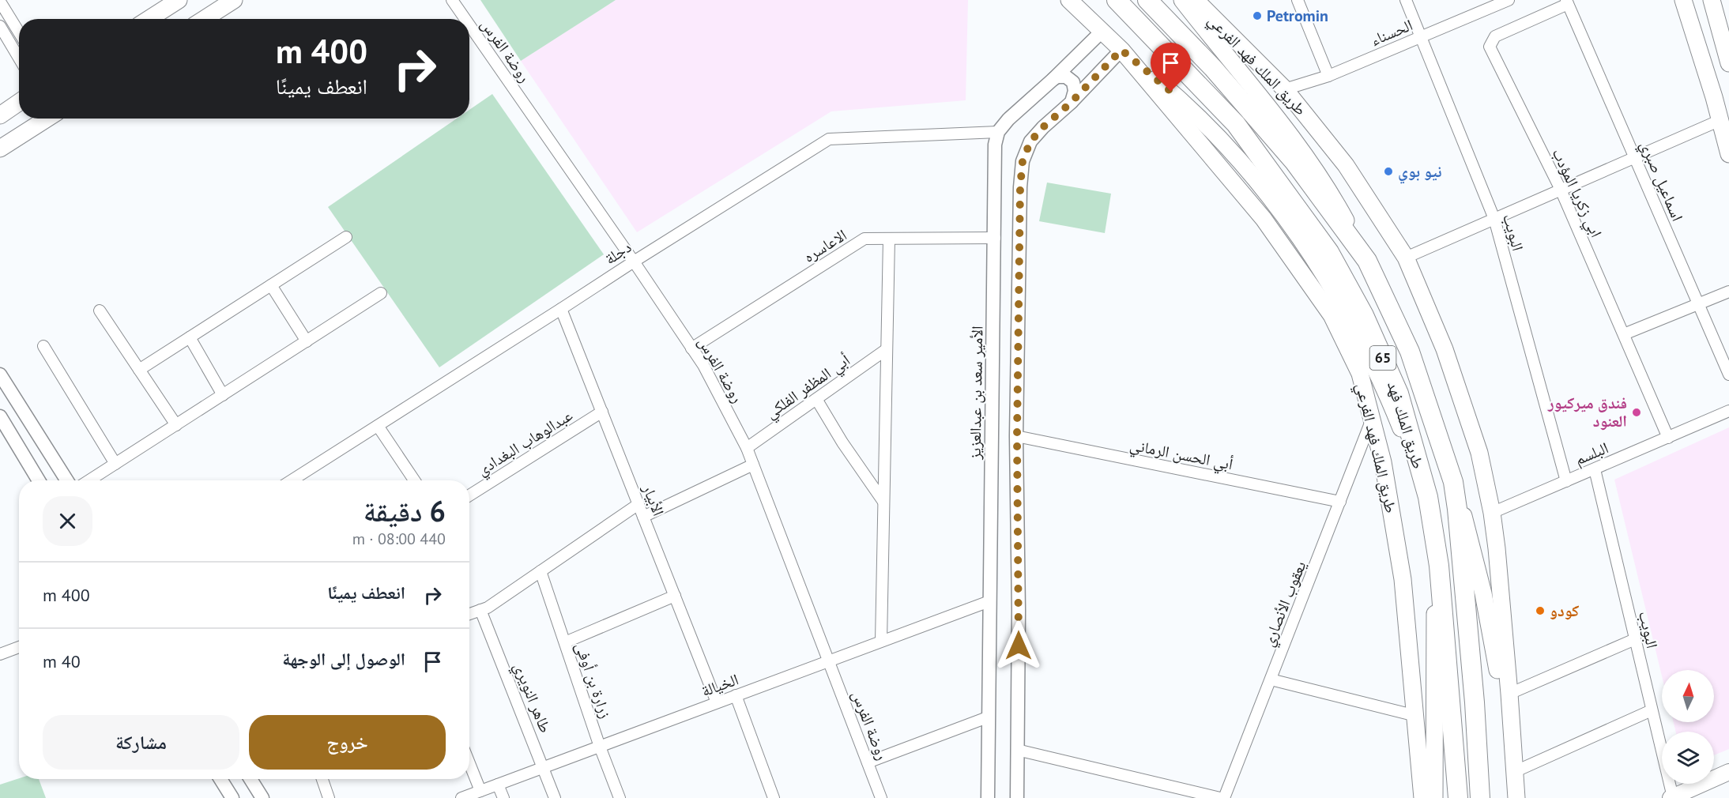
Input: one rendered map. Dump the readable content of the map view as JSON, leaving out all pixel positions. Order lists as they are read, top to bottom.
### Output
{
  "streets": {
    "highway": ["65", "طريق الملك فهد"],
    "main road": ["طريق الملك فهد الفرعي"],
    "street": [
      "الحسناء",
      "روضة الفرس",
      "اسماعيل صبري",
      "ابي زكريا المؤدب",
      "البويب",
      "الاعاسره",
      "دجلة",
      "أبي المظفر الفلكي",
      "الأمير سعد بن عبدالعزيز",
      "عبدالوهاب البغدادي",
      "البلسم",
      "أبي الحسن الرماني",
      "الأبيار",
      "يعقوب الأنصاري",
      "زرارة بن أوفى",
      "الخيالة",
      "طاهر النويري"
    ]
  },
  "crossings": [
    ["الحسناء", "طريق الملك فهد الفرعي"],
    ["الحسناء", "البويب"],
    ["روضة الفرس", "الاعاسره"],
    ["روضة الفرس", "دجلة"],
    ["روضة الفرس", "أبي المظفر الفلكي"],
    ["روضة الفرس", "الخيالة"],
    ["طريق الملك فهد الفرعي", "البلسم"],
    ["طريق الملك فهد الفرعي", "يعقوب الأنصاري"],
    ["اسماعيل صبري", "ابي زكريا المؤدب"],
    ["ابي زكريا المؤدب", "البلسم"],
    ["البويب", "البلسم"],
    ["الاعاسره", "الأمير سعد بن عبدالعزيز"],
    ["دجلة", "الأمير سعد بن عبدالعزيز"],
    ["دجلة", "الأبيار"],
    ["الأمير سعد بن عبدالعزيز", "الخيالة"],
    ["عبدالوهاب البغدادي", "الأبيار"],
    ["أبي الحسن الرماني", "يعقوب الأنصاري"],
    ["الأبيار", "الخيالة"],
    ["زرارة بن أوفى", "الخيالة"],
    ["الخيالة", "طاهر النويري"]
  ],
  "places": [
    "Petromin",
    "نيو بوي",
    "فندق ميركيور العنود",
    "كودو"
  ],
  "north": "top",
  "page": {
    "turn": ["400 m", "انعطف يمينًا"],
    "heading": ["6 دقيقة", "440 m · 08:00"],
    "list": [
      {
        "name": "انعطف يمينًا",
        "value": "400 m"
      },
      {
        "name": "الوصول إلى الوجهة",
        "value": "40 m"
      }
    ],
    "buttons": ["خروج", "مشاركة"]
  }
}
